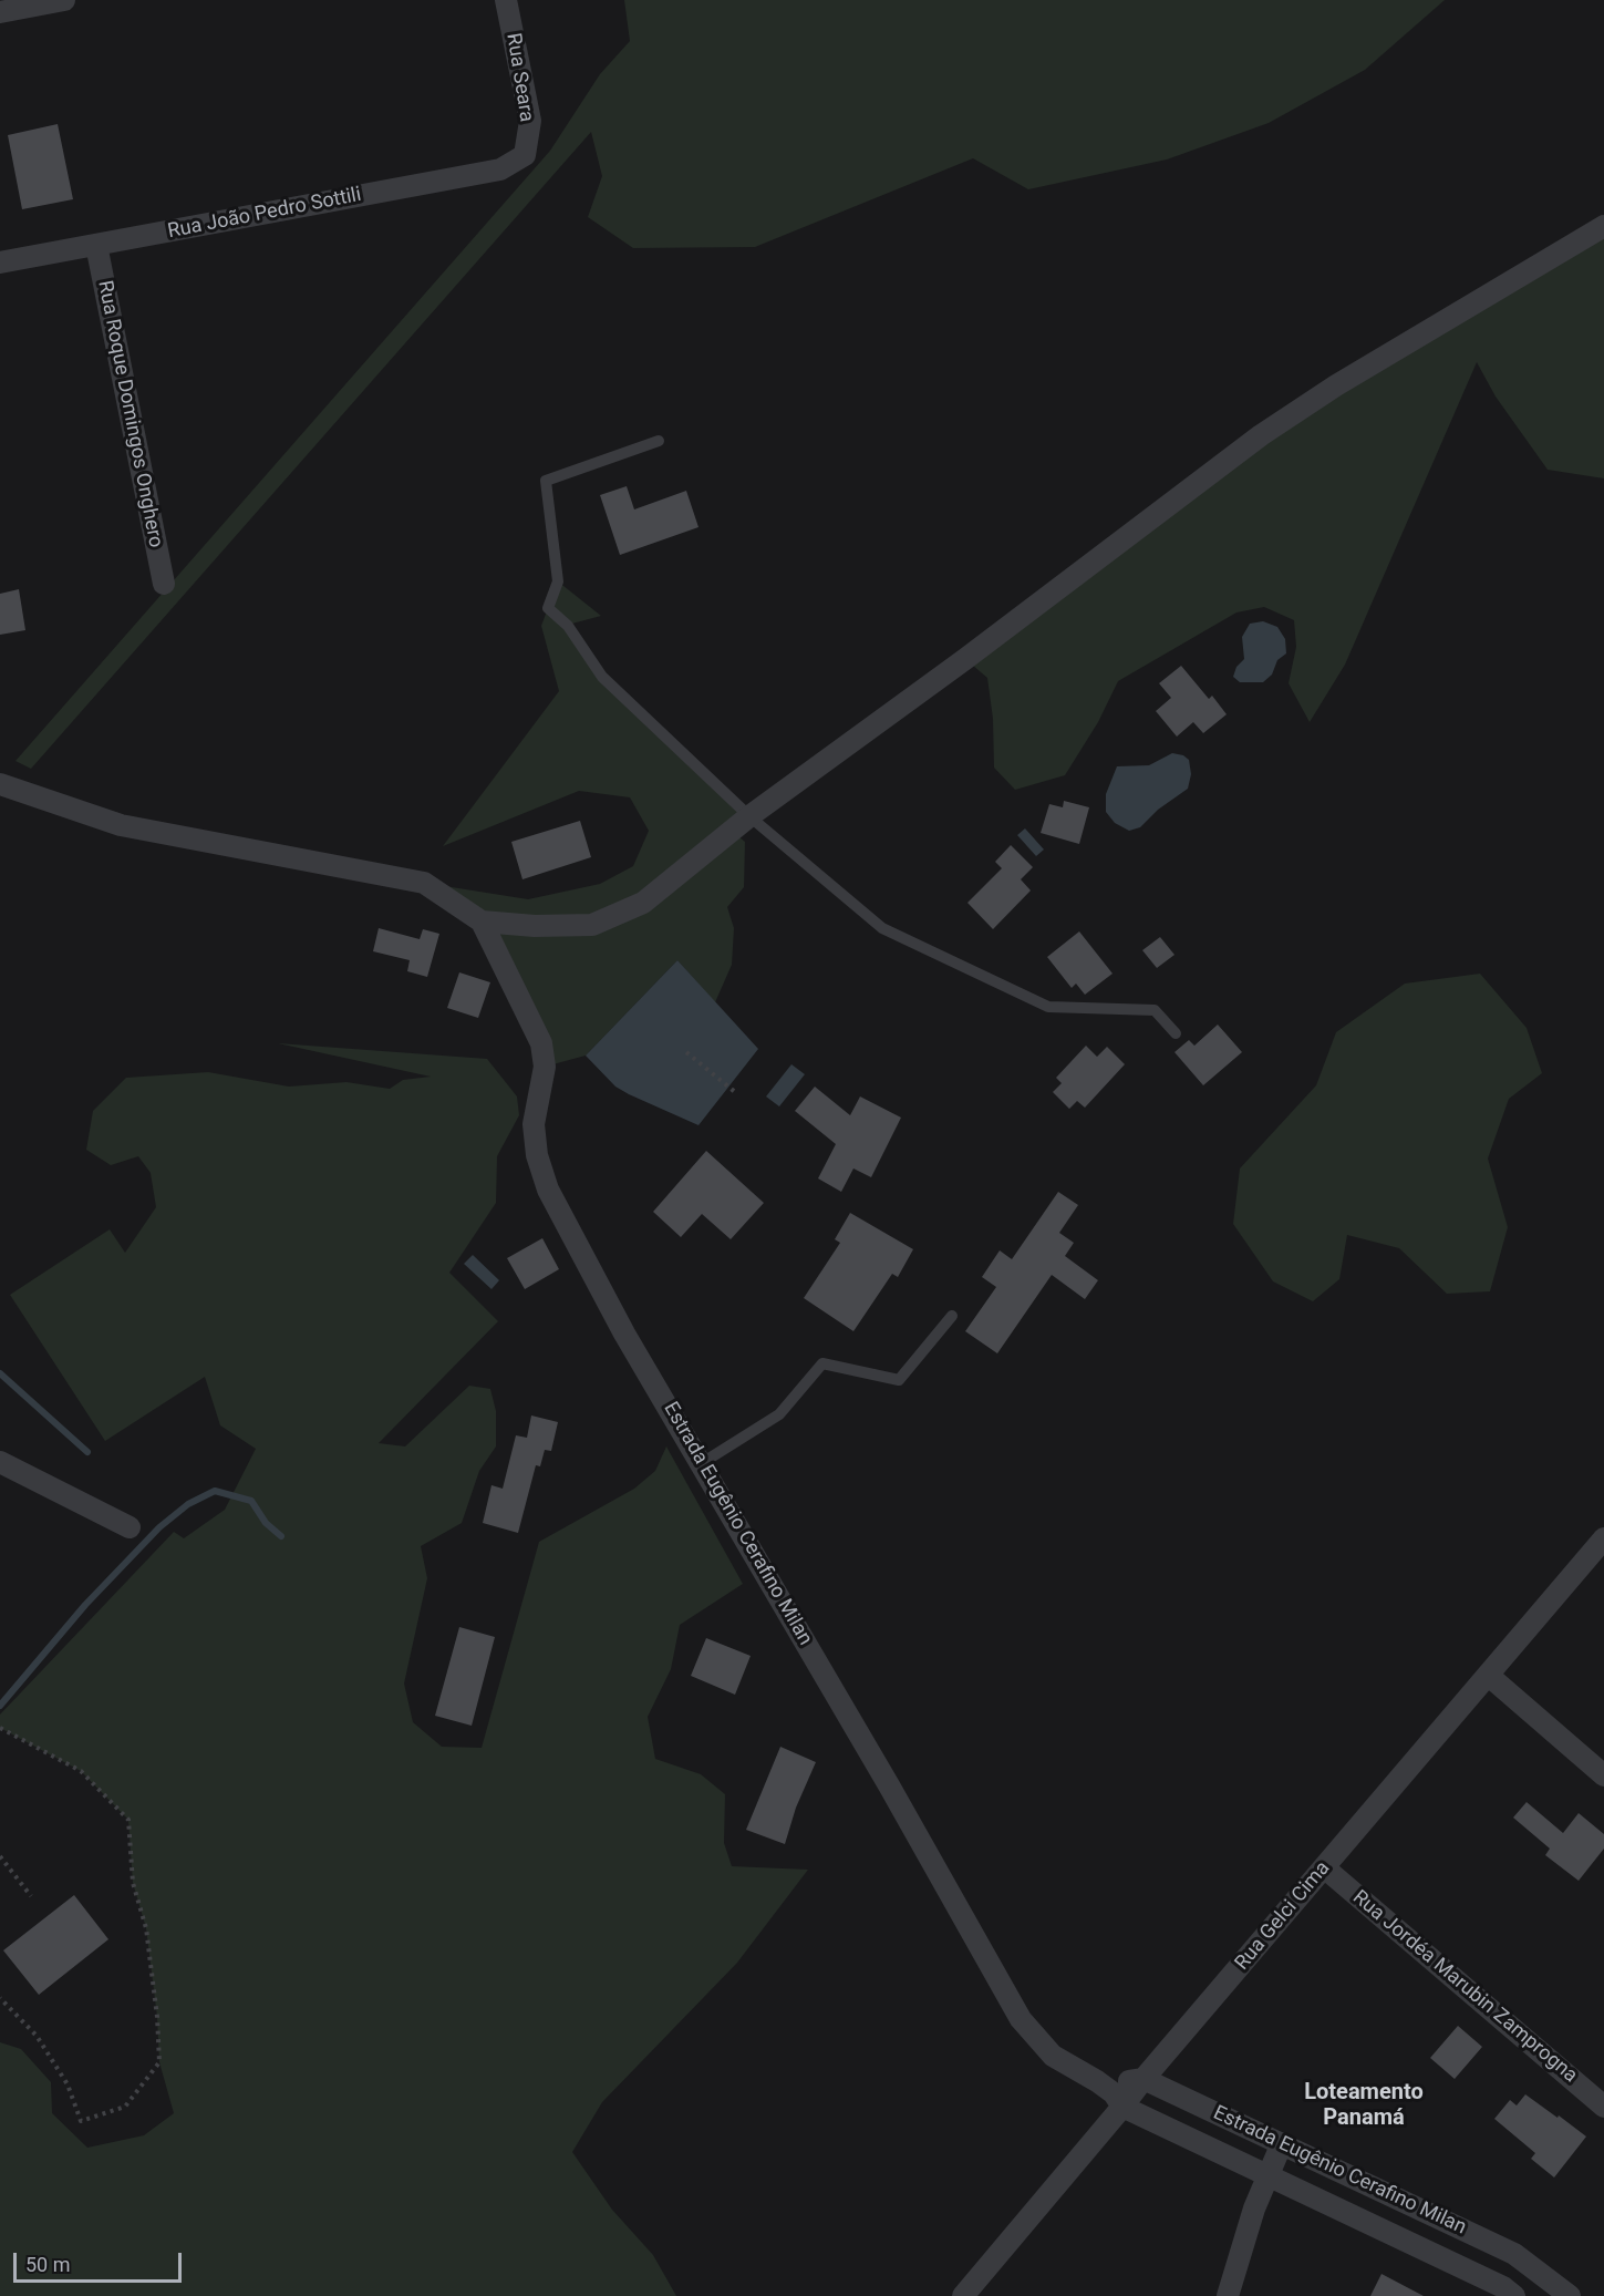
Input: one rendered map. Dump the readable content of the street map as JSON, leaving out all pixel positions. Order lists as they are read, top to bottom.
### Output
{
  "streets": {
    "street": [
      "Rua Seara",
      "Rua João Pedro Sottili",
      "Rua Roque Domingos Onghero",
      "Estrada Eugênio Cerafino Milan",
      "Rua Gelci Cima",
      "Rua Jordéa Marubin Zamprogna"
    ]
  },
  "crossings": [
    ["Rua Seara", "Rua João Pedro Sottili"],
    ["Rua João Pedro Sottili", "Rua Roque Domingos Onghero"],
    ["Estrada Eugênio Cerafino Milan", "Rua Gelci Cima"],
    ["Rua Gelci Cima", "Rua Jordéa Marubin Zamprogna"]
  ],
  "districts": ["Loteamento Panamá"],
  "scale_bar": "50 m"
}
